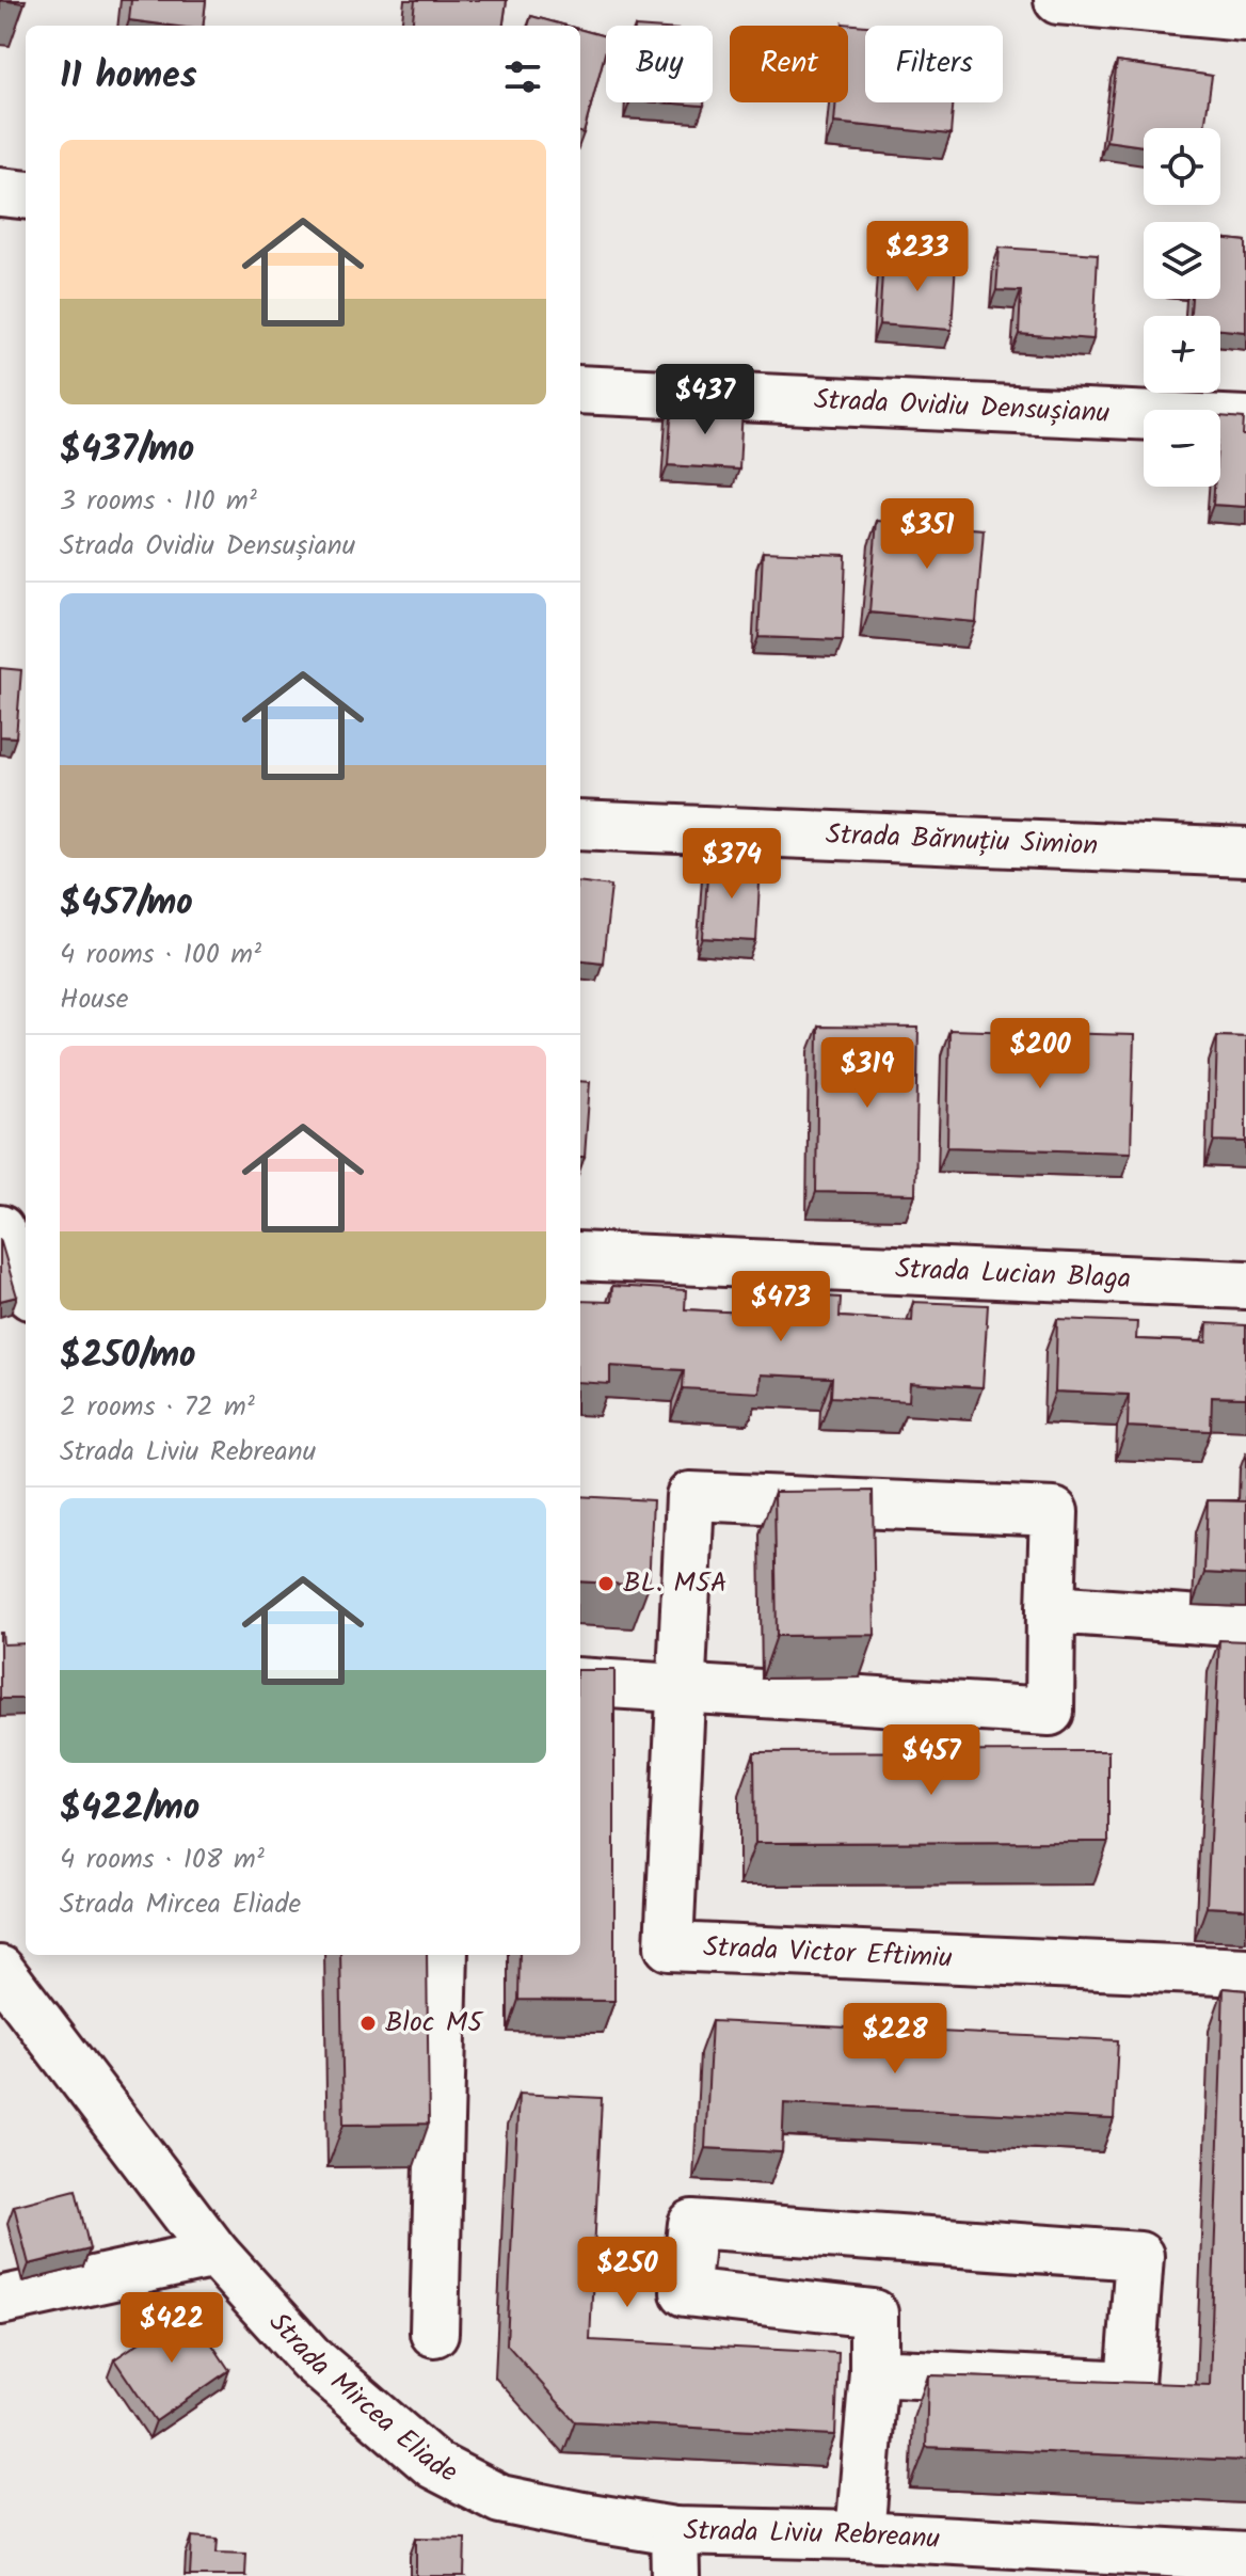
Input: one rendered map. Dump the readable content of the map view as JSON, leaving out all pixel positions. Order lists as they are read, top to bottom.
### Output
{
  "streets": {
    "street": [
      "Strada Ovidiu Densușianu",
      "Strada Bărnuțiu Simion",
      "Strada Lucian Blaga",
      "Strada Victor Eftimiu",
      "Strada Mircea Eliade",
      "Strada Liviu Rebreanu"
    ]
  },
  "crossings": [
    ["Strada Mircea Eliade", "Strada Liviu Rebreanu"]
  ],
  "places": ["BL. M5A", "Bloc M5"],
  "page": {
    "chip": ["Buy", "Rent", "Filters"],
    "heading": "11 homes",
    "map_buttons": ["+", "−"],
    "list": [
      {
        "name": "$437/mo",
        "note": "3 rooms · 110 m² · Strada Ovidiu Densușianu"
      },
      {
        "name": "$457/mo",
        "note": "4 rooms · 100 m² · House"
      },
      {
        "name": "$250/mo",
        "note": "2 rooms · 72 m² · Strada Liviu Rebreanu"
      },
      {
        "name": "$422/mo",
        "note": "4 rooms · 108 m² · Strada Mircea Eliade"
      }
    ],
    "price": [
      "$233",
      "$437",
      "$351",
      "$374",
      "$200",
      "$319",
      "$473",
      "$457",
      "$228",
      "$250",
      "$422"
    ]
  }
}
